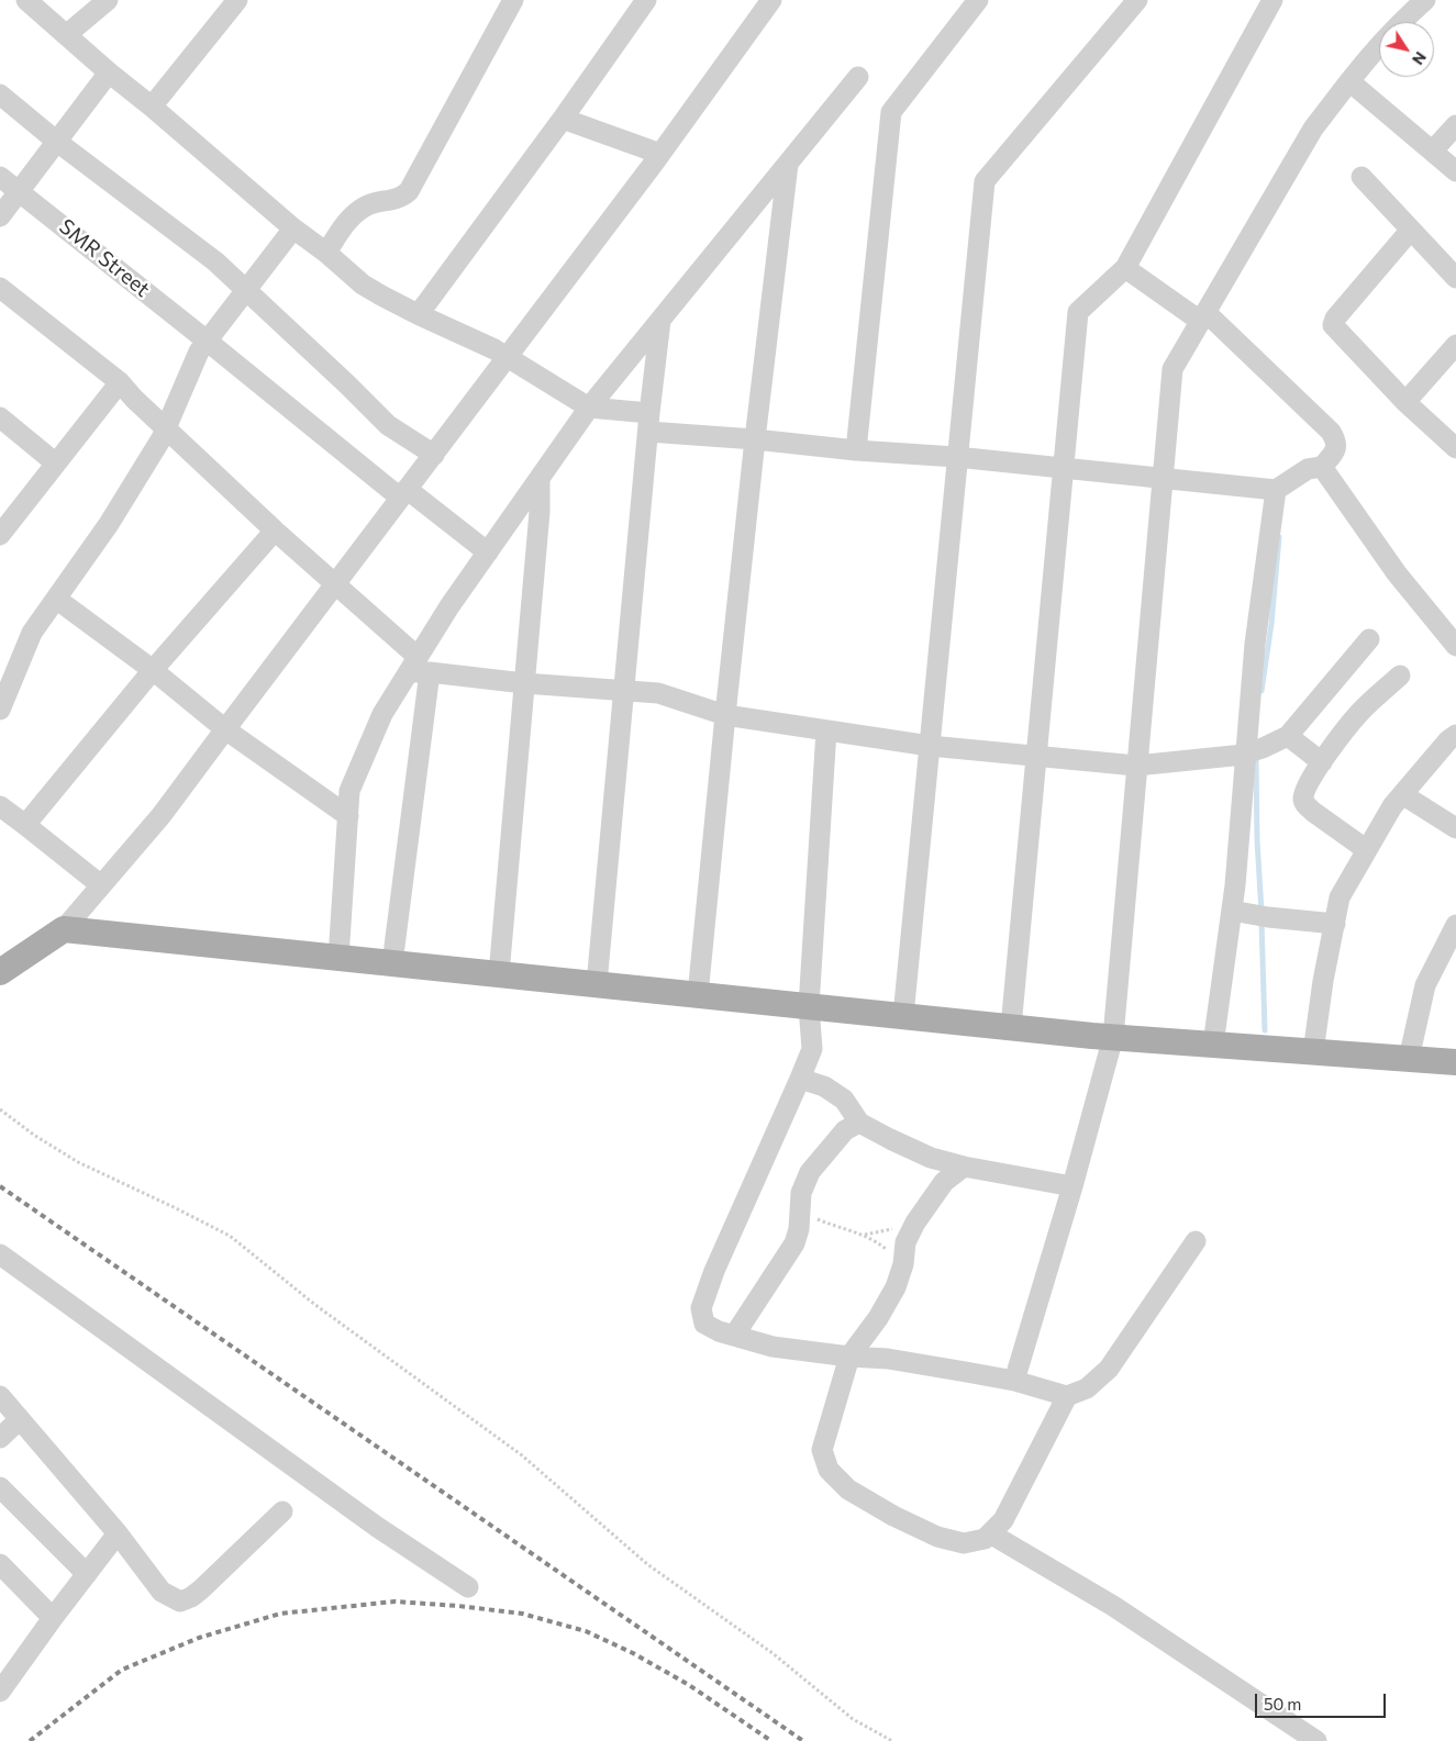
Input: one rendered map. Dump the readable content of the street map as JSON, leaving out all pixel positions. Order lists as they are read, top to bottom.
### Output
{
  "streets": {
    "street": ["SMR Street"]
  },
  "scale_bar": "50 m",
  "north": "bottom right"
}
